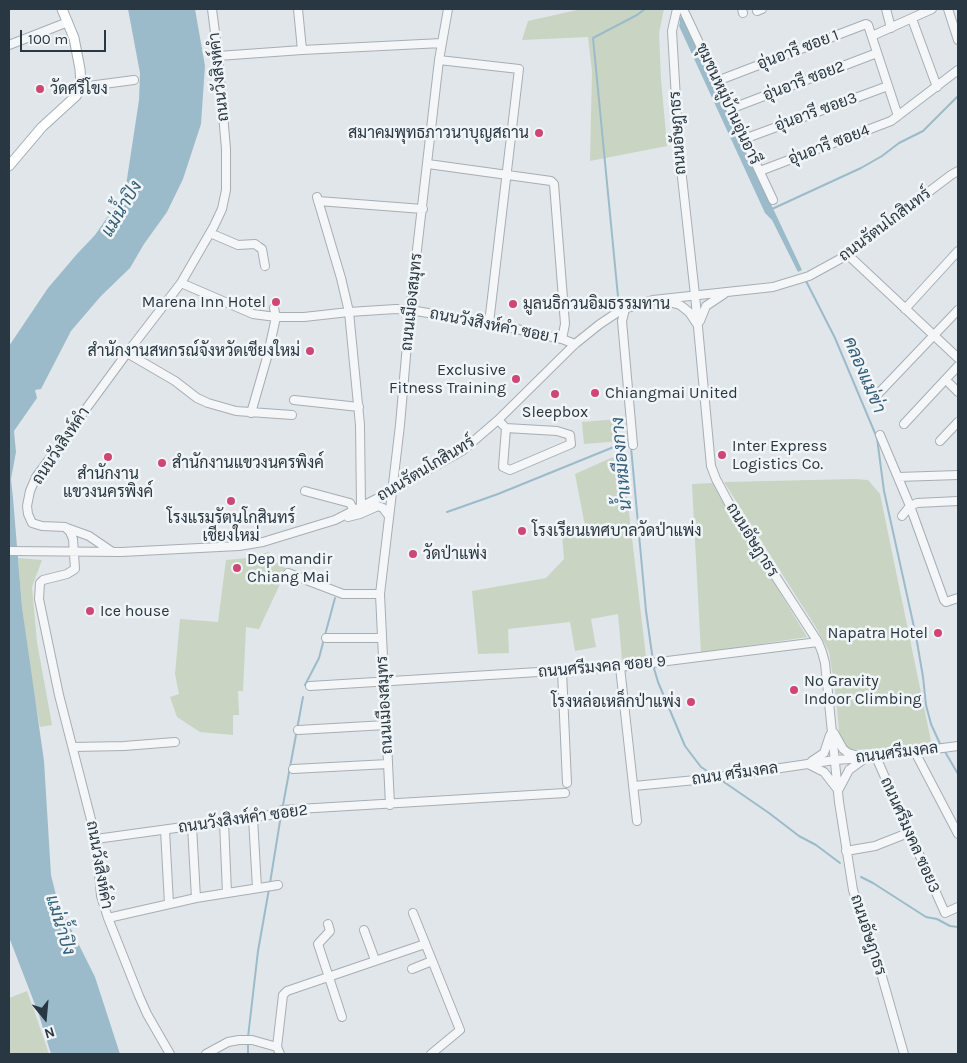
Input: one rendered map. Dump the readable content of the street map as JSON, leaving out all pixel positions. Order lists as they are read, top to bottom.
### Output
{
  "streets": {
    "street": [
      "อุ่นอารี ซอย 1",
      "ถนนวังสิงห์คำ",
      "อุ่นอารี ซอย2",
      "ชุมชนหมู่บ้านอุ่นอารี",
      "อุ่นอารี ซอย3",
      "ถนนอัษฎาธร",
      "อุ่นอารี ซอย4",
      "ถนนรัตนโกสินทร์",
      "ถนนเมืองสมุทร",
      "ถนนวังสิงห์คำ ซอย 1",
      "ถนนศรีมงคล ซอย 9",
      "ถนนศรีมงคล",
      "ถนน ศรีมงคล",
      "ถนนวังสิงห์คำ ซอย2",
      "ถนนศรีมงคล ซอย3"
    ]
  },
  "crossings": [
    ["อุ่นอารี ซอย 1", "ชุมชนหมู่บ้านอุ่นอารี"],
    ["ถนนวังสิงห์คำ", "ถนนรัตนโกสินทร์"],
    ["ถนนวังสิงห์คำ", "ถนนวังสิงห์คำ ซอย 1"],
    ["ถนนวังสิงห์คำ", "ถนนวังสิงห์คำ ซอย2"],
    ["อุ่นอารี ซอย2", "ชุมชนหมู่บ้านอุ่นอารี"],
    ["ชุมชนหมู่บ้านอุ่นอารี", "อุ่นอารี ซอย3"],
    ["ชุมชนหมู่บ้านอุ่นอารี", "อุ่นอารี ซอย4"],
    ["ถนนอัษฎาธร", "ถนนรัตนโกสินทร์"],
    ["ถนนอัษฎาธร", "ถนนศรีมงคล ซอย 9"],
    ["ถนนอัษฎาธร", "ถนนศรีมงคล"],
    ["ถนนอัษฎาธร", "ถนน ศรีมงคล"],
    ["ถนนรัตนโกสินทร์", "ถนนเมืองสมุทร"],
    ["ถนนรัตนโกสินทร์", "ถนนวังสิงห์คำ ซอย 1"],
    ["ถนนเมืองสมุทร", "ถนนวังสิงห์คำ ซอย 1"],
    ["ถนนเมืองสมุทร", "ถนนศรีมงคล ซอย 9"],
    ["ถนนเมืองสมุทร", "ถนนวังสิงห์คำ ซอย2"],
    ["ถนนศรีมงคล", "ถนน ศรีมงคล"],
    ["ถนนศรีมงคล", "ถนนศรีมงคล ซอย3"]
  ],
  "water": ["แม่น้ำปิง", "คลองแม่ข่า", "น้ำเหมืองกาง"],
  "places": [
    "วัดศรีโขง",
    "สมาคมพุทธภาวนาบุญสถาน",
    "Marena Inn Hotel",
    "มูลนธิกวนอิมธรรมทาน",
    "สำนักงานสหกรณ์จังหวัดเชียงใหม่",
    "Exclusive Fitness Training",
    "Chiangmai United",
    "Sleepbox",
    "Inter Express Logistics Co.",
    "สำนักงาน แขวงนครพิงค์",
    "สำนักงานแขวงนครพิงค์",
    "โรงแรมรัตนโกสินทร์ เชียงใหม่",
    "โรงเรียนเทศบาลวัดป่าแพ่ง",
    "วัดป่าแพ่ง",
    "Dep mandir Chiang Mai",
    "Ice house",
    "Napatra Hotel",
    "No Gravity Indoor Climbing",
    "โรงหล่อเหล็กป่าแพ่ง"
  ],
  "scale_bar": "100 m",
  "north": "bottom"
}
